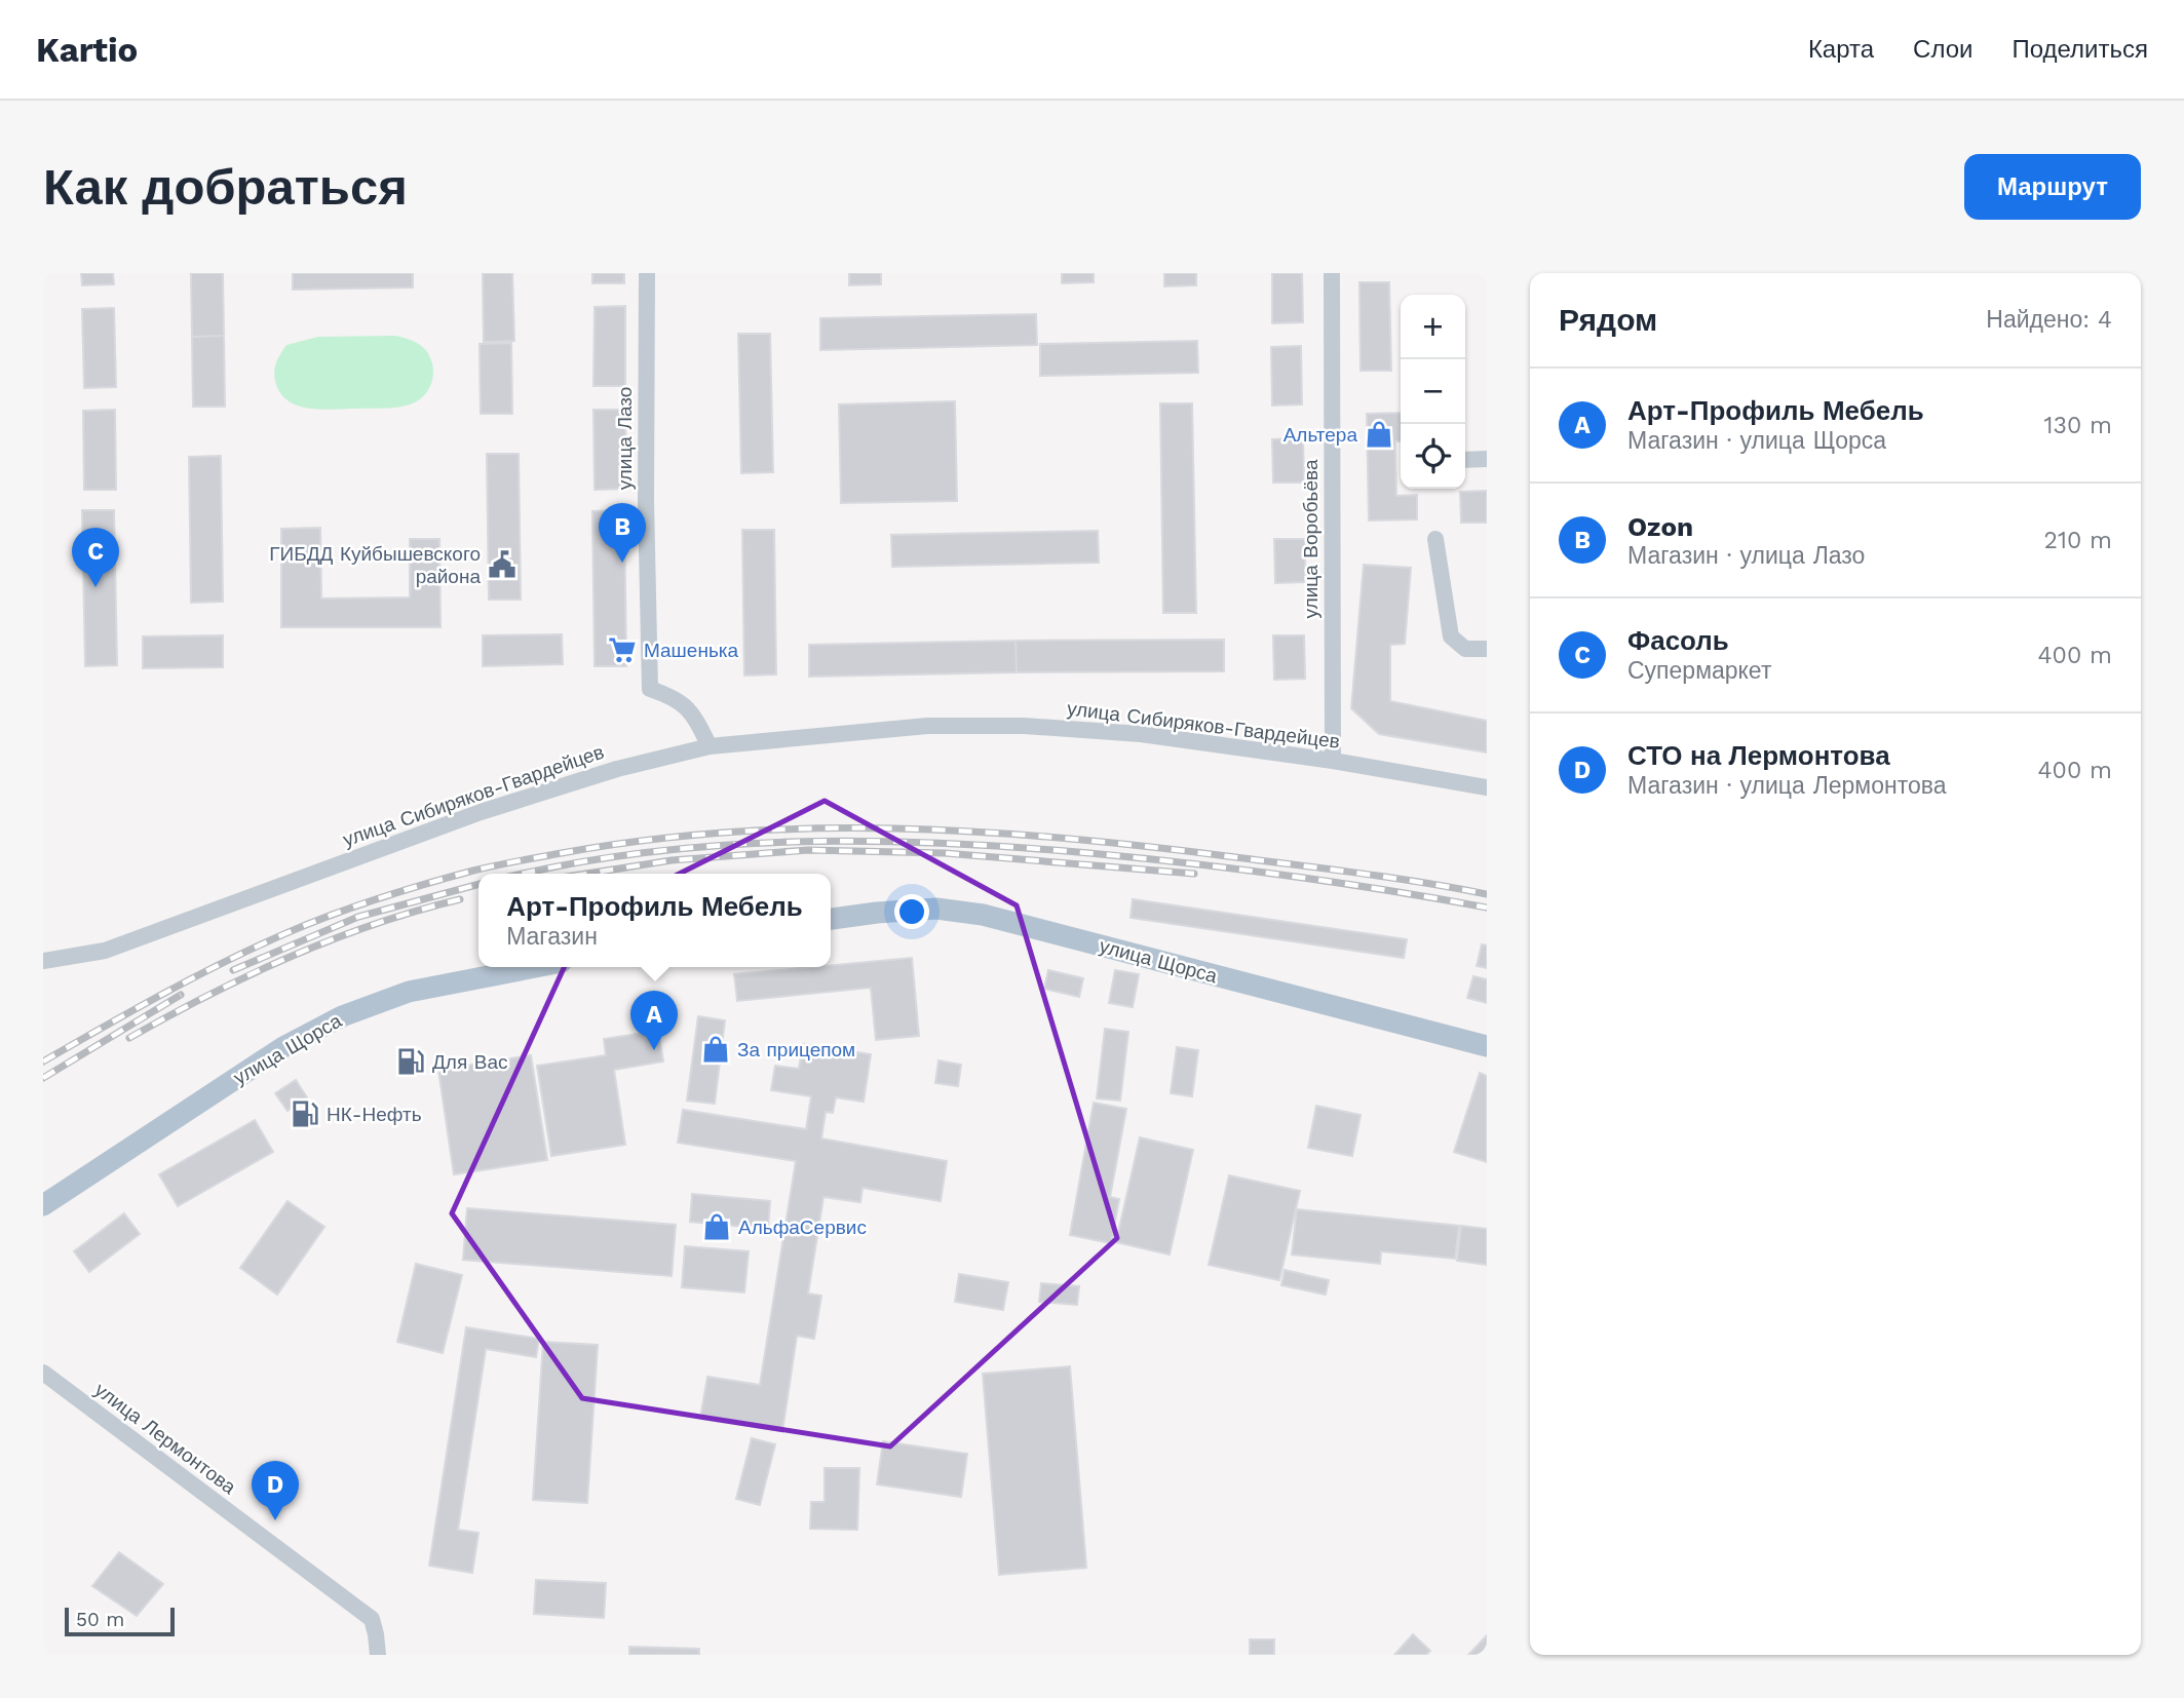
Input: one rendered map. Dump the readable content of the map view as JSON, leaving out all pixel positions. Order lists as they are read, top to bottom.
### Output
{
  "streets": {
    "main road": ["улица Щорса"],
    "street": [
      "улица Лазо",
      "улица Воробьёва",
      "улица Сибиряков-Гвардейцев",
      "улица Лермонтова"
    ]
  },
  "crossings": [
    ["улица Лазо", "улица Сибиряков-Гвардейцев"],
    ["улица Воробьёва", "улица Сибиряков-Гвардейцев"]
  ],
  "places": {
    "shop": ["Альтера", "За прицепом", "АльфаСервис"],
    "public building": ["ГИБДД Куйбышевского района"],
    "supermarket": ["Машенька"],
    "fuel station": ["Для Вас", "НК-Нефть"]
  },
  "scale_bar": "50 m",
  "page": {
    "header": "Kartio",
    "nav": ["Карта", "Слои", "Поделиться"],
    "buttons": "Маршрут",
    "title": "Как добраться",
    "heading": ["Рядом", "Найдено: 4"],
    "map_buttons": ["+", "−"],
    "list": [
      {
        "mark": "A",
        "name": "Арт-Профиль Мебель",
        "note": "Магазин · улица Щорса",
        "value": "130 m"
      },
      {
        "mark": "B",
        "name": "Ozon",
        "note": "Магазин · улица Лазо",
        "value": "210 m"
      },
      {
        "mark": "C",
        "name": "Фасоль",
        "note": "Супермаркет",
        "value": "400 m"
      },
      {
        "mark": "D",
        "name": "СТО на Лермонтова",
        "note": "Магазин · улица Лермонтова",
        "value": "400 m"
      }
    ],
    "pins": [
      "B",
      "C",
      "A",
      "D"
    ],
    "popup": ["Арт-Профиль Мебель", "Магазин"],
    "scale": "50 m"
  }
}
